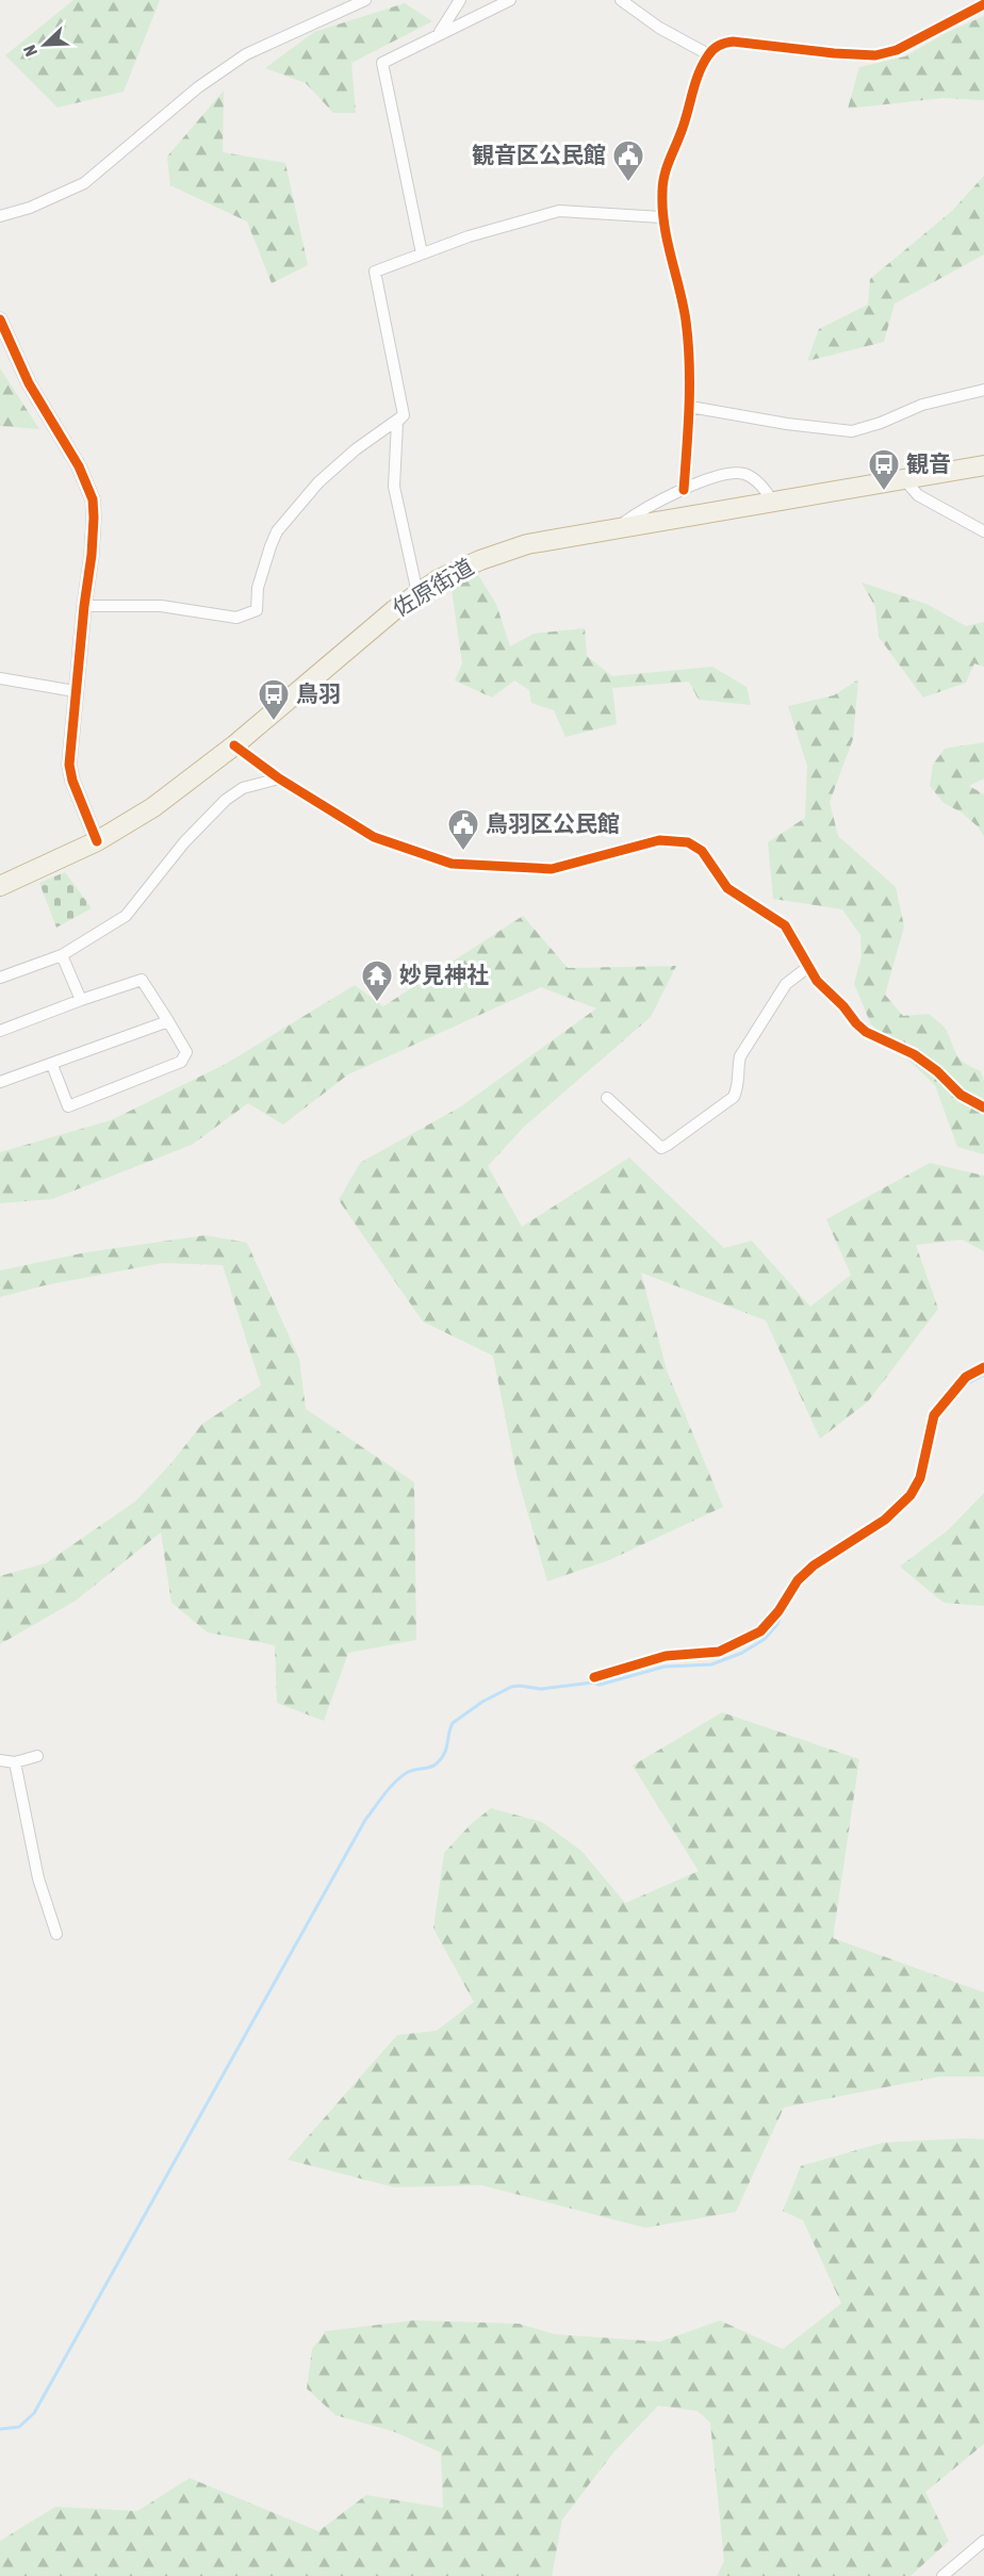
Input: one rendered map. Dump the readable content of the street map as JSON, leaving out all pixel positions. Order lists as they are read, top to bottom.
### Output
{
  "streets": {
    "highway": ["佐原街道"]
  },
  "places": {
    "public building": ["観音区公民館", "鳥羽区公民館"],
    "bus stop": ["観音", "鳥羽"],
    "temple": ["妙見神社"]
  },
  "north": "bottom left"
}
